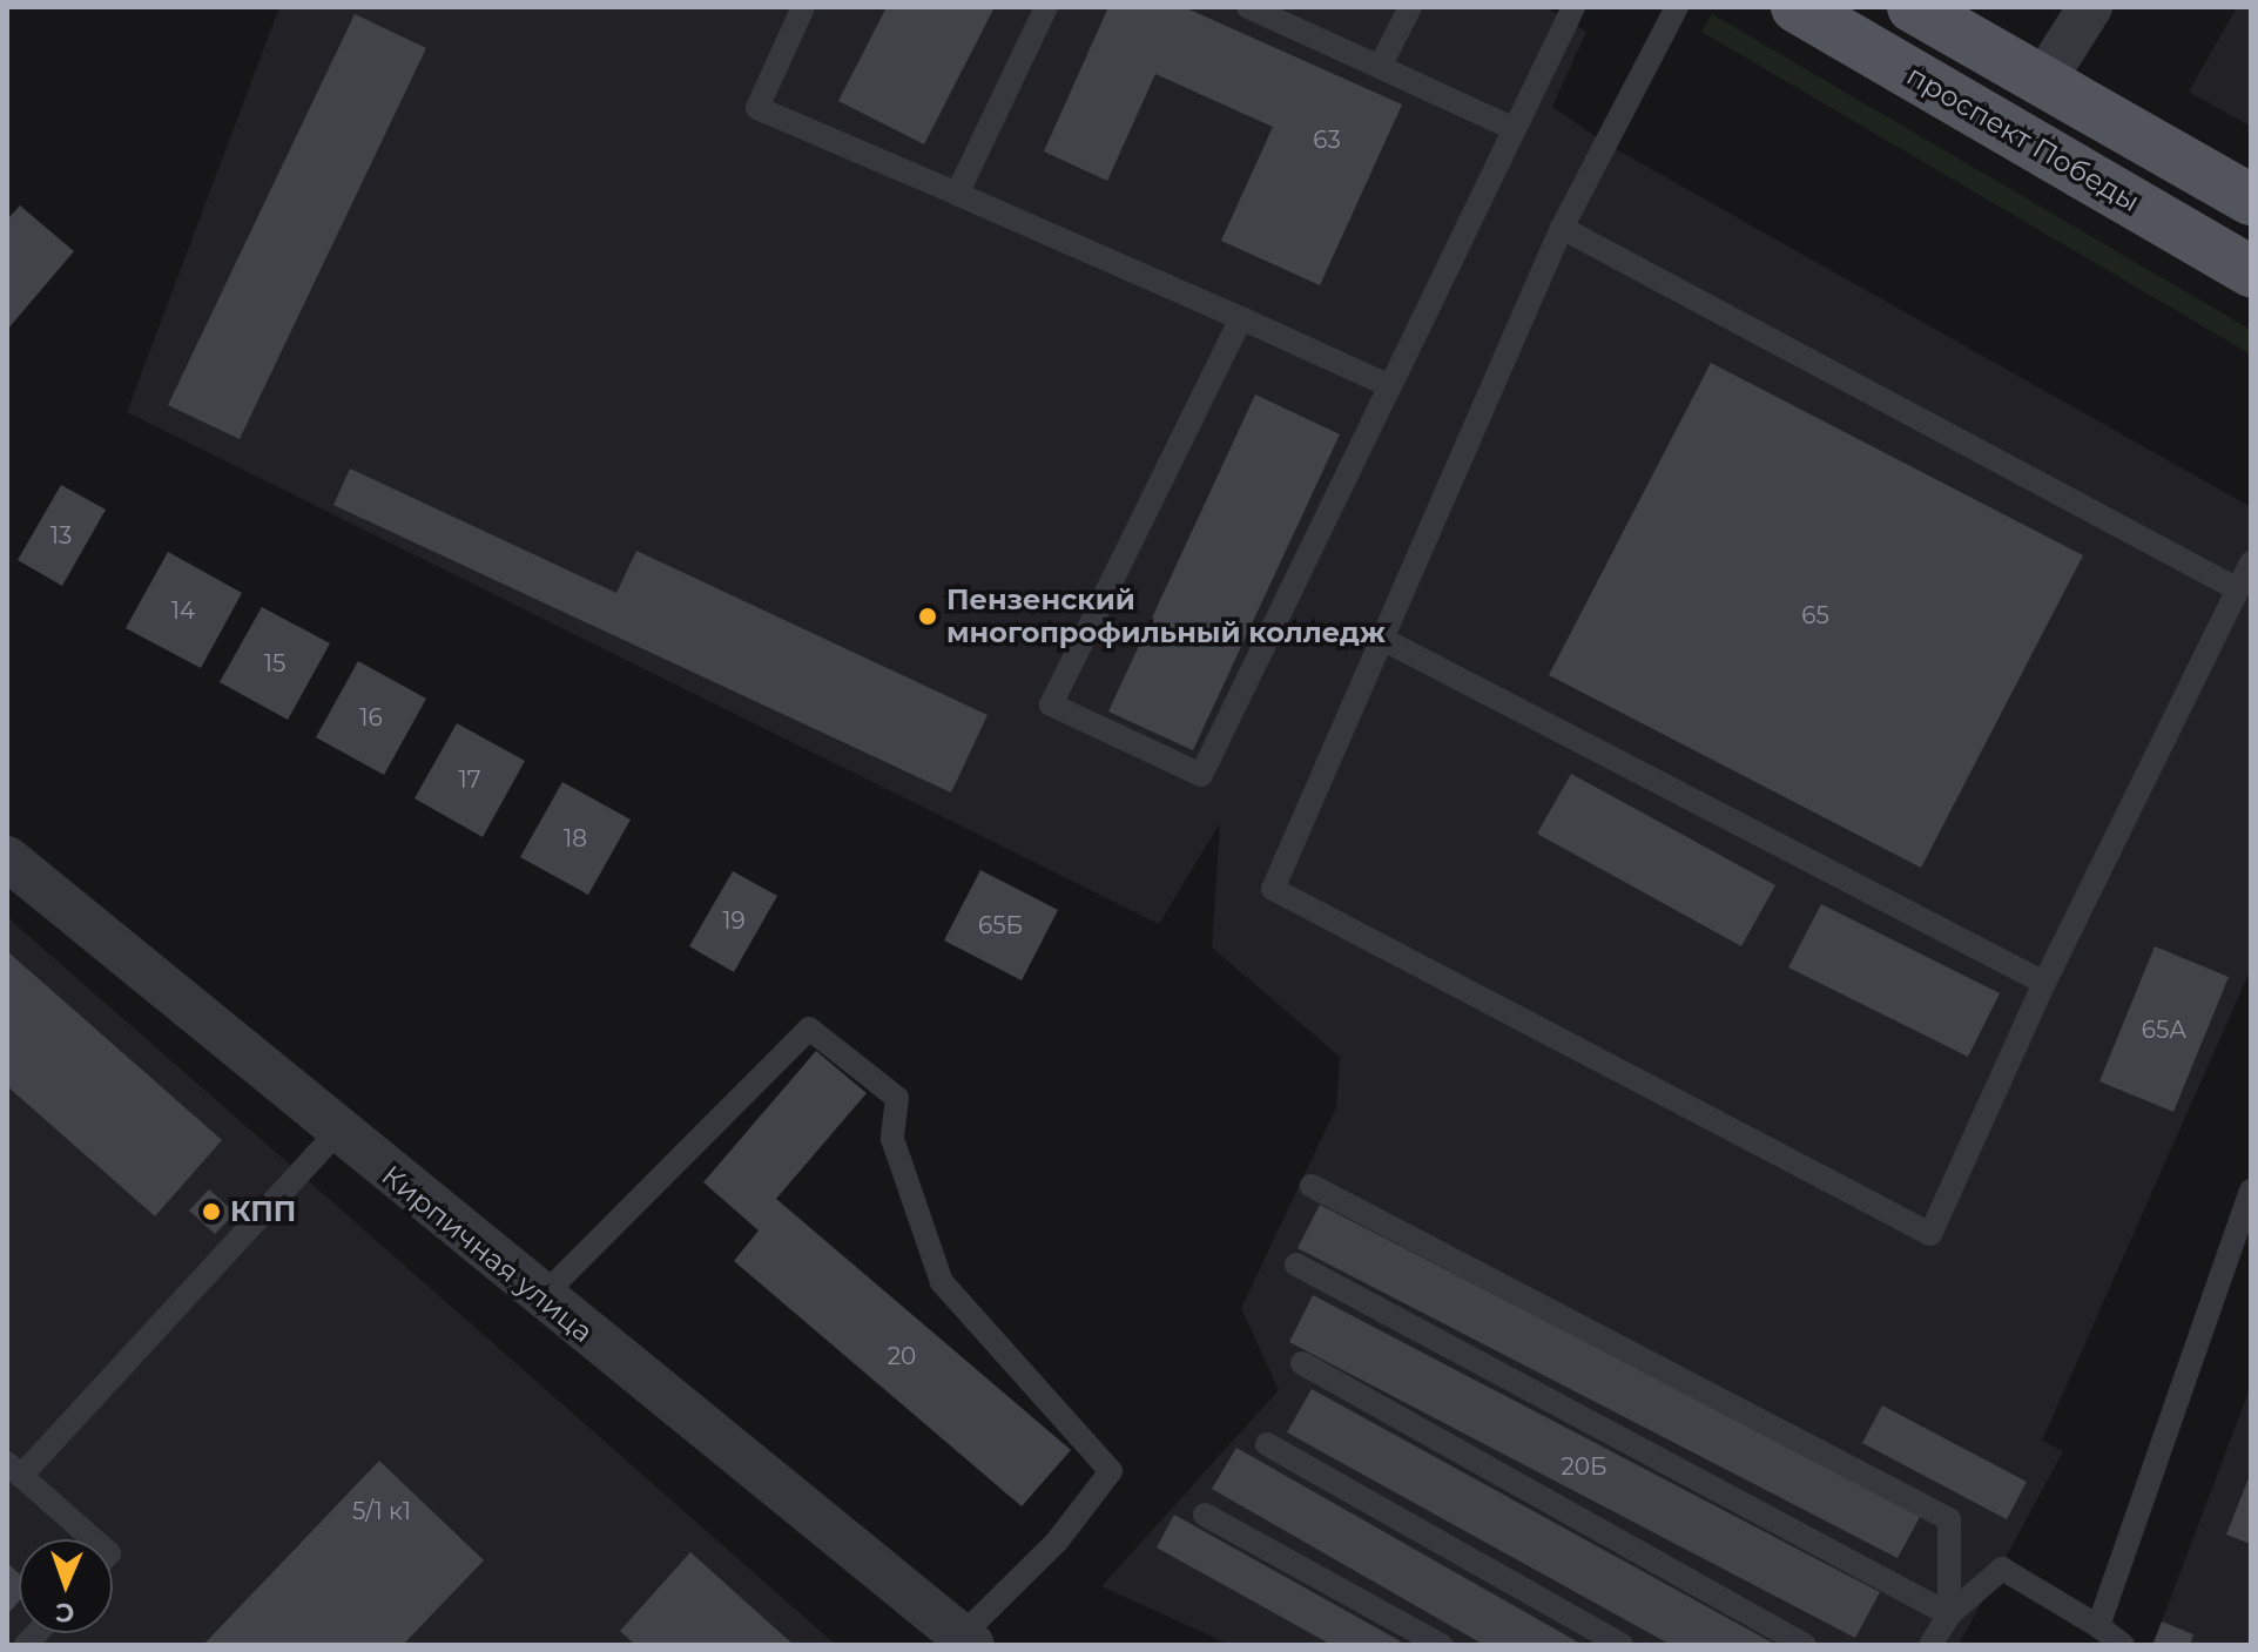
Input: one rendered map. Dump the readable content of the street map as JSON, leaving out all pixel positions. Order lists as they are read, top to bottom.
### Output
{
  "streets": {
    "main road": ["проспект Победы"],
    "street": ["Кирпичная улица"]
  },
  "places": ["Пензенский многопрофильный колледж", "КПП"],
  "house_numbers": [
    "63",
    "13",
    "14",
    "65",
    "15",
    "16",
    "17",
    "18",
    "19",
    "65Б",
    "65А",
    "20",
    "20Б",
    "5/1 к1"
  ],
  "north": "bottom"
}
